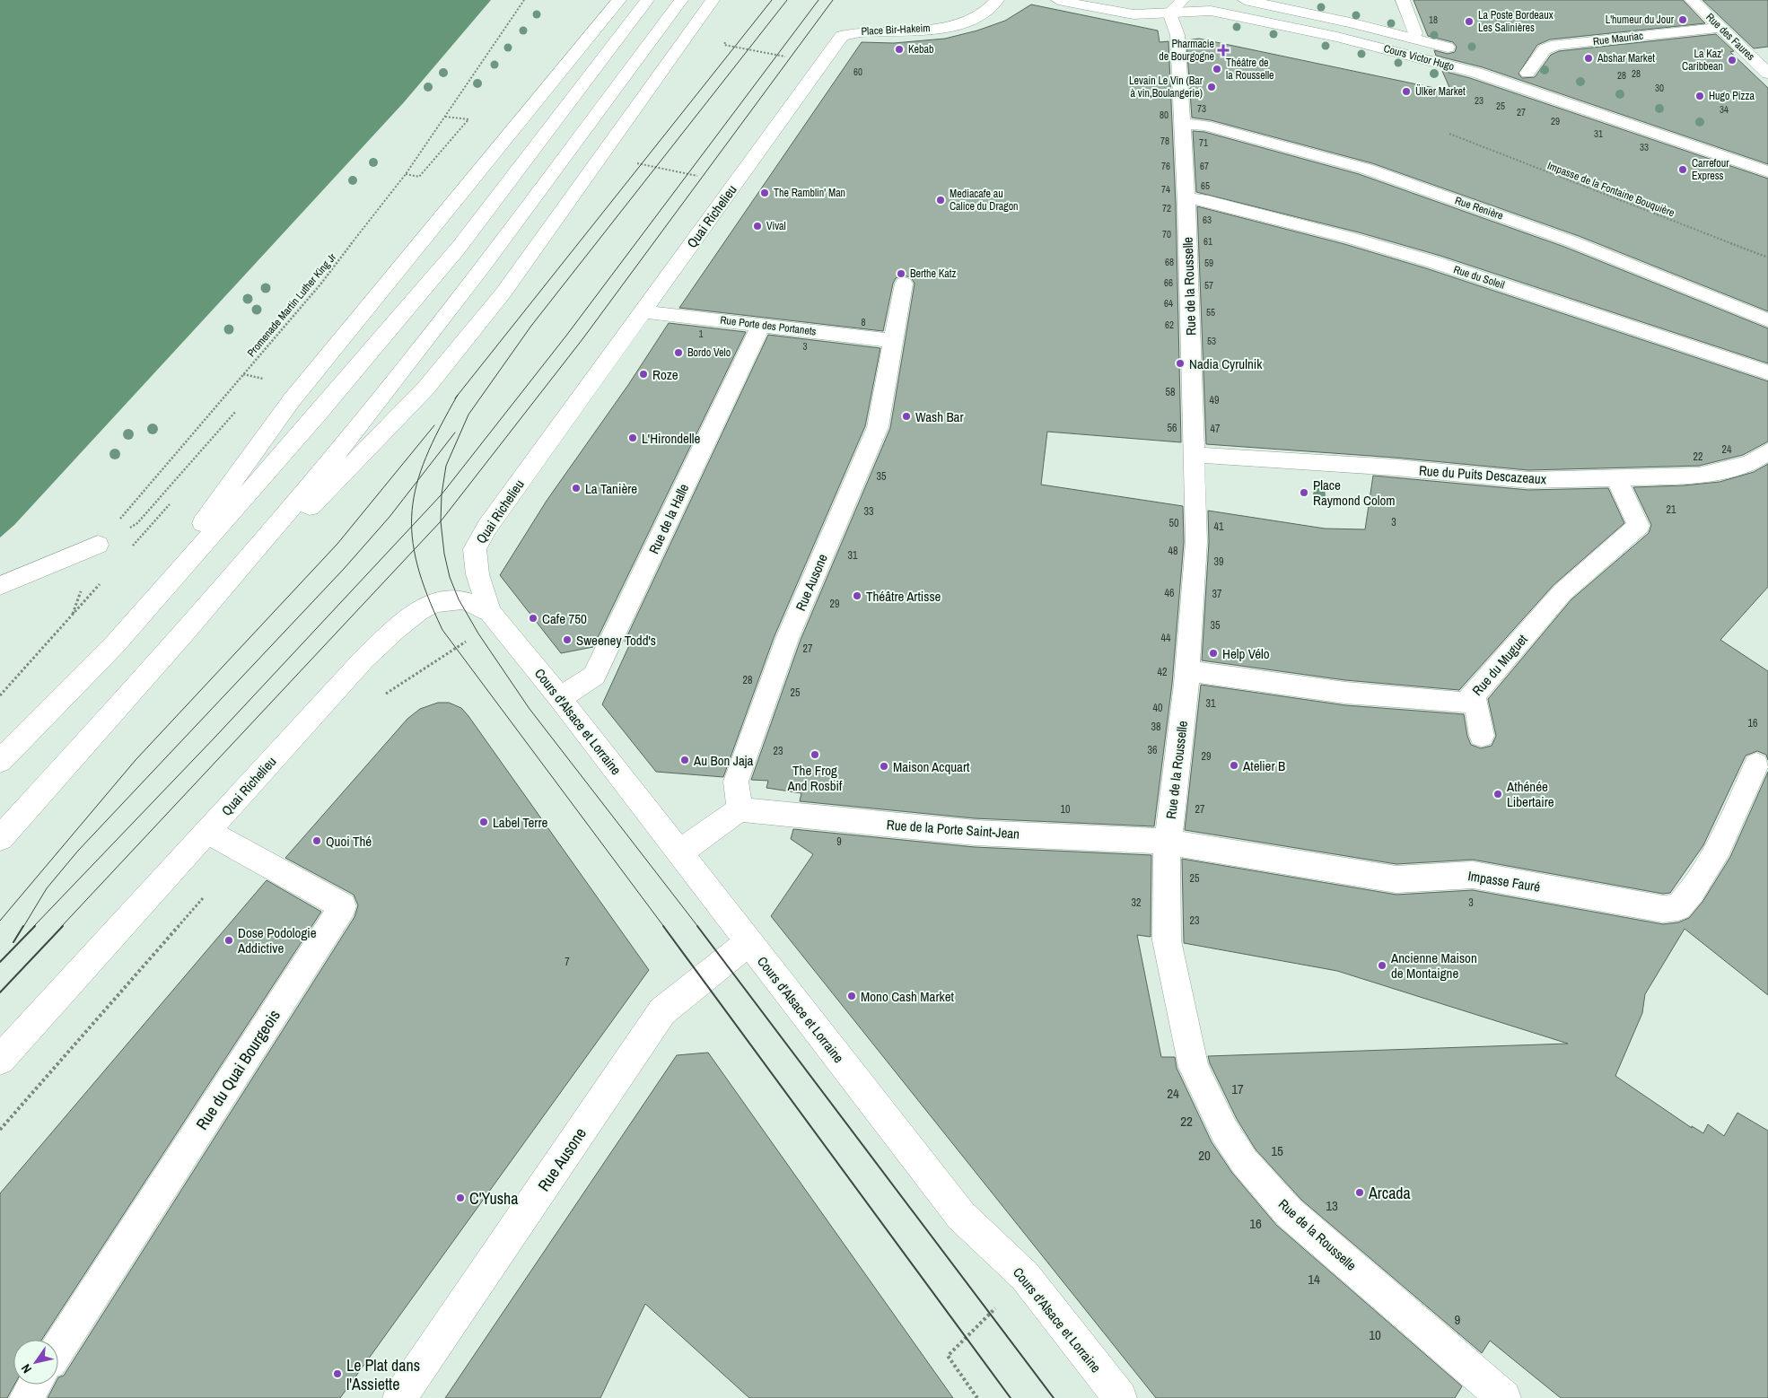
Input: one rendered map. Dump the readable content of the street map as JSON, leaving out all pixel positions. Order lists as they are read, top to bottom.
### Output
{
  "streets": {
    "street": [
      "Place Bir-Hakeim",
      "Rue des Faures",
      "Rue Mauriac",
      "Cours Victor Hugo",
      "Rue Renière",
      "Quai Richelieu",
      "Rue du Soleil",
      "Rue de la Rousselle",
      "Rue Porte des Portanets",
      "Rue du Puits Descazeaux",
      "Rue de la Halle",
      "Rue Ausone",
      "Rue du Muguet",
      "Cours d'Alsace et Lorraine",
      "Rue de la Porte Saint-Jean",
      "Impasse Fauré",
      "Rue du Quai Bourgeois"
    ],
    "path": ["Impasse de la Fontaine Bouquière", "Promenade Martin Luther King Jr"]
  },
  "crossings": [
    ["Place Bir-Hakeim", "Quai Richelieu"],
    ["Rue des Faures", "Rue Mauriac"],
    ["Cours Victor Hugo", "Rue de la Rousselle"],
    ["Rue Renière", "Rue de la Rousselle"],
    ["Quai Richelieu", "Rue Porte des Portanets"],
    ["Quai Richelieu", "Cours d'Alsace et Lorraine"],
    ["Quai Richelieu", "Rue du Quai Bourgeois"],
    ["Rue du Soleil", "Rue de la Rousselle"],
    ["Rue de la Rousselle", "Rue du Puits Descazeaux"],
    ["Rue de la Rousselle", "Rue du Muguet"],
    ["Rue de la Rousselle", "Rue de la Porte Saint-Jean"],
    ["Rue de la Rousselle", "Impasse Fauré"],
    ["Rue Porte des Portanets", "Rue de la Halle"],
    ["Rue Porte des Portanets", "Rue Ausone"],
    ["Rue du Puits Descazeaux", "Rue du Muguet"],
    ["Rue de la Halle", "Cours d'Alsace et Lorraine"],
    ["Rue Ausone", "Cours d'Alsace et Lorraine"],
    ["Rue Ausone", "Rue de la Porte Saint-Jean"],
    ["Rue de la Porte Saint-Jean", "Impasse Fauré"]
  ],
  "places": {
    "other": [
      "L'humeur du Jour",
      "La Poste Bordeaux Les Salinières",
      "Kebab",
      "Abshar Market",
      "La Kaz' Caribbean",
      "Théâtre de la Rousselle",
      "Levain Le Vin (Bar à vin,Boulangerie)",
      "Ülker Market",
      "Hugo Pizza",
      "Carrefour Express",
      "The Ramblin' Man",
      "Mediacafe au Calice du Dragon",
      "Vival",
      "Berthe Katz",
      "Bordo Velo",
      "Nadia Cyrulnik",
      "Roze",
      "Wash Bar",
      "L'Hirondelle",
      "La Tanière",
      "Place Raymond Colom",
      "Théâtre Artisse",
      "Cafe 750",
      "Sweeney Todd's",
      "Help Vélo",
      "The Frog And Rosbif",
      "Au Bon Jaja",
      "Atelier B",
      "Maison Acquart",
      "Athénée Libertaire",
      "Label Terre",
      "Quoi Thé",
      "Dose Podologie Addictive",
      "Ancienne Maison de Montaigne",
      "Mono Cash Market",
      "Arcada",
      "C'Yusha",
      "Le Plat dans l'Assiette"
    ],
    "health": ["Pharmacie de Bourgogne"]
  },
  "house_numbers": [
    "18",
    "60",
    "28",
    "28",
    "30",
    "23",
    "25",
    "73",
    "34",
    "27",
    "80",
    "29",
    "31",
    "78",
    "71",
    "33",
    "76",
    "67",
    "65",
    "74",
    "72",
    "63",
    "70",
    "61",
    "68",
    "59",
    "66",
    "57",
    "64",
    "55",
    "8",
    "62",
    "1",
    "53",
    "3",
    "58",
    "49",
    "56",
    "47",
    "24",
    "22",
    "35",
    "21",
    "33",
    "3",
    "50",
    "41",
    "48",
    "31",
    "39",
    "46",
    "37",
    "29",
    "35",
    "44",
    "27",
    "42",
    "28",
    "25",
    "31",
    "40",
    "16",
    "38",
    "36",
    "23",
    "29",
    "10",
    "27",
    "9",
    "25",
    "32",
    "3",
    "23",
    "7",
    "17",
    "24",
    "22",
    "15",
    "20",
    "13",
    "16",
    "14",
    "9",
    "10"
  ],
  "north": "bottom left"
}
